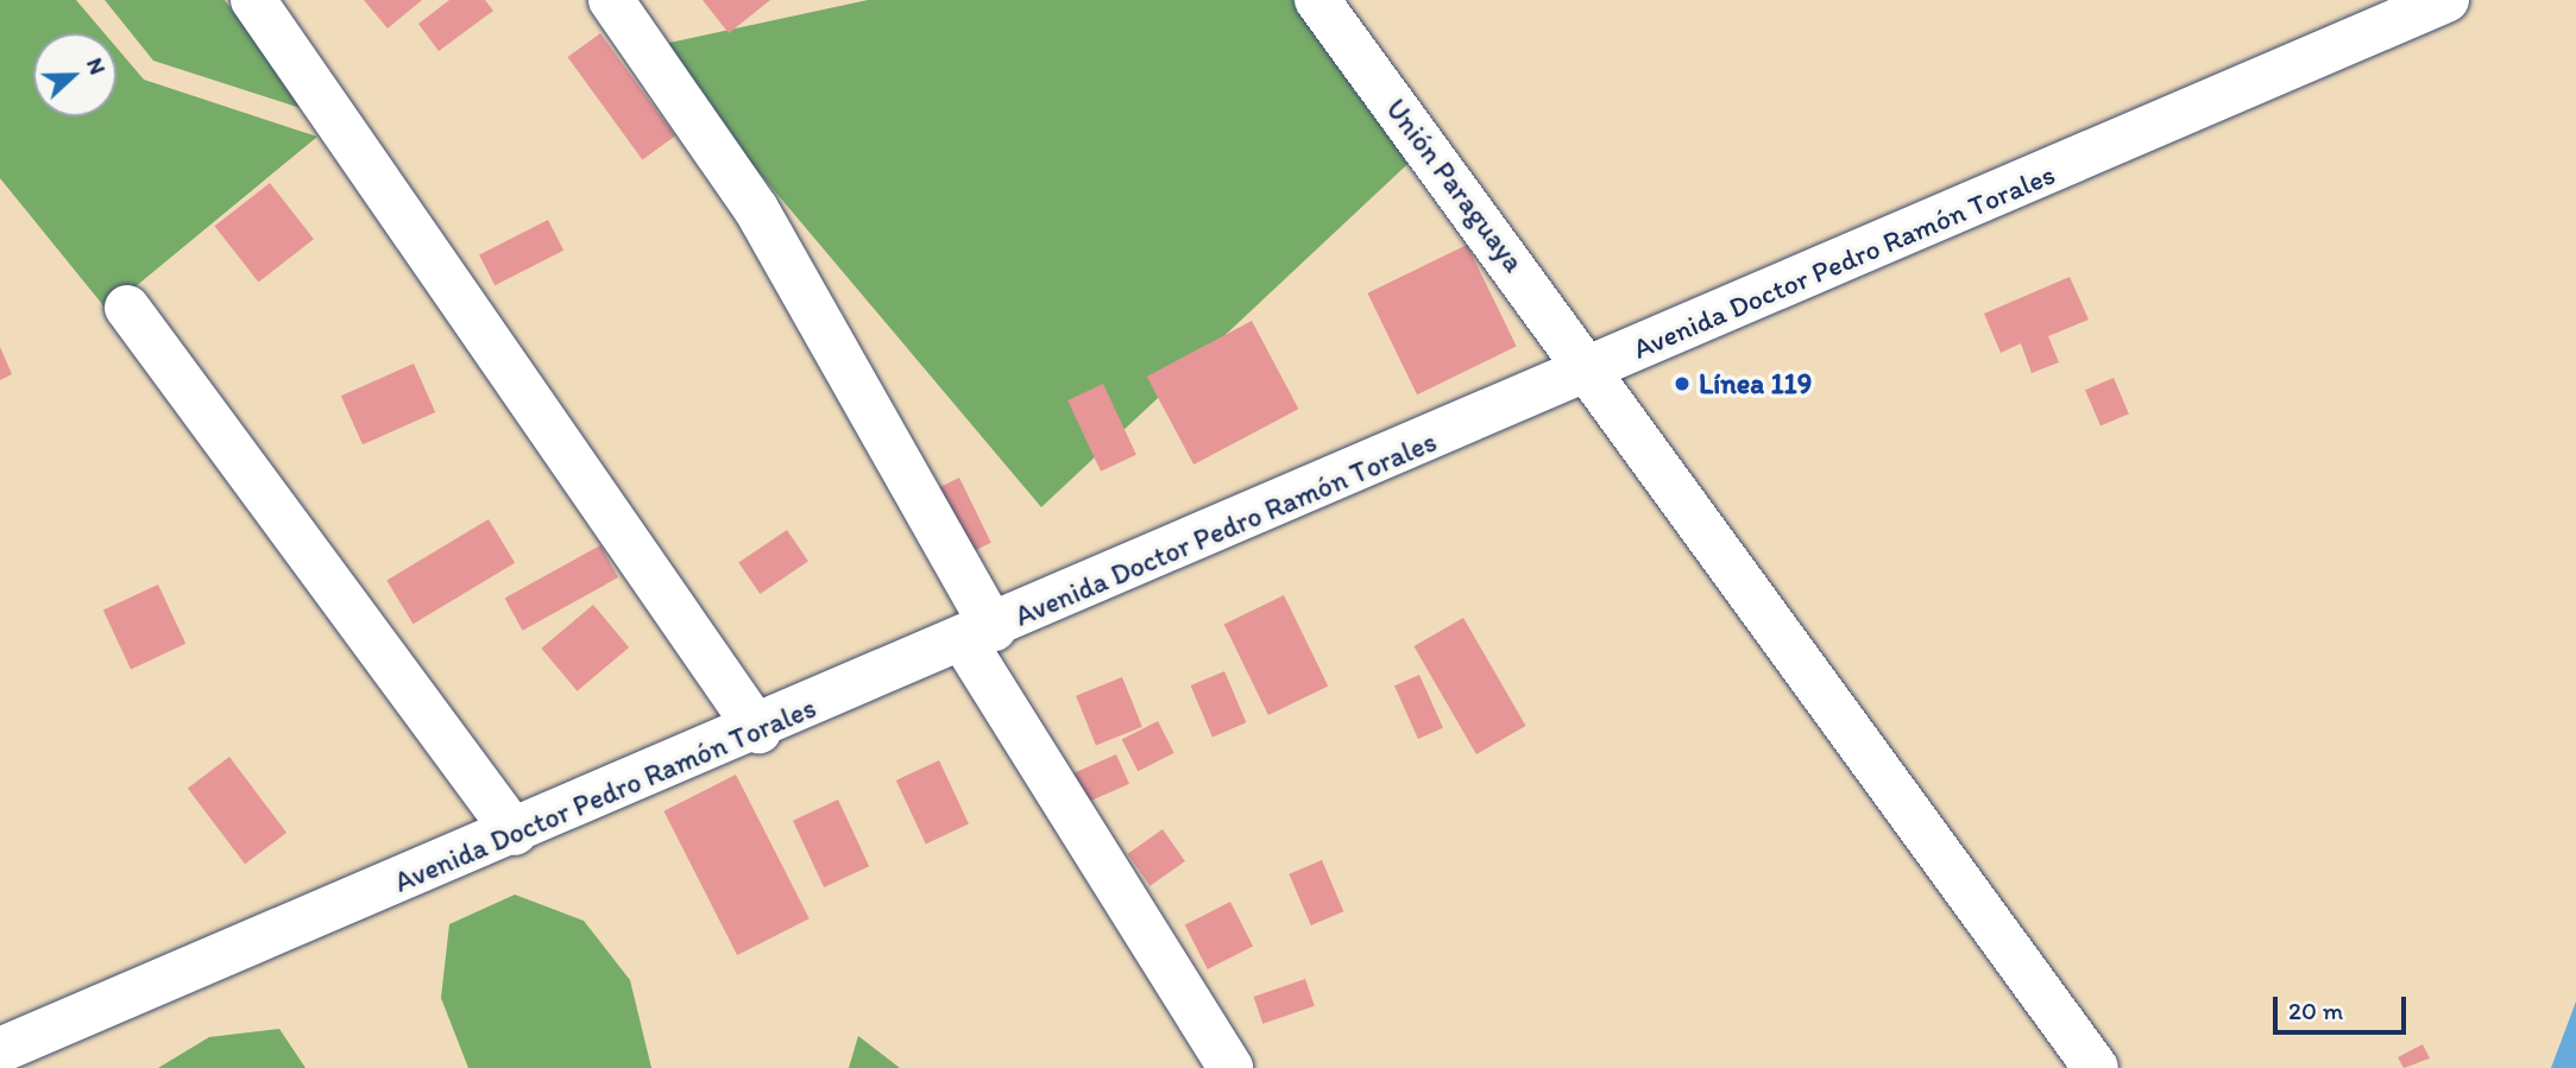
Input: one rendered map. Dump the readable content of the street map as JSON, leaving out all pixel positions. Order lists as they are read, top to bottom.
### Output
{
  "streets": {
    "street": ["Unión Paraguaya", "Avenida Doctor Pedro Ramón Torales"]
  },
  "crossings": [
    ["Unión Paraguaya", "Avenida Doctor Pedro Ramón Torales"]
  ],
  "places": ["Línea 119"],
  "scale_bar": "20 m",
  "north": "right"
}
